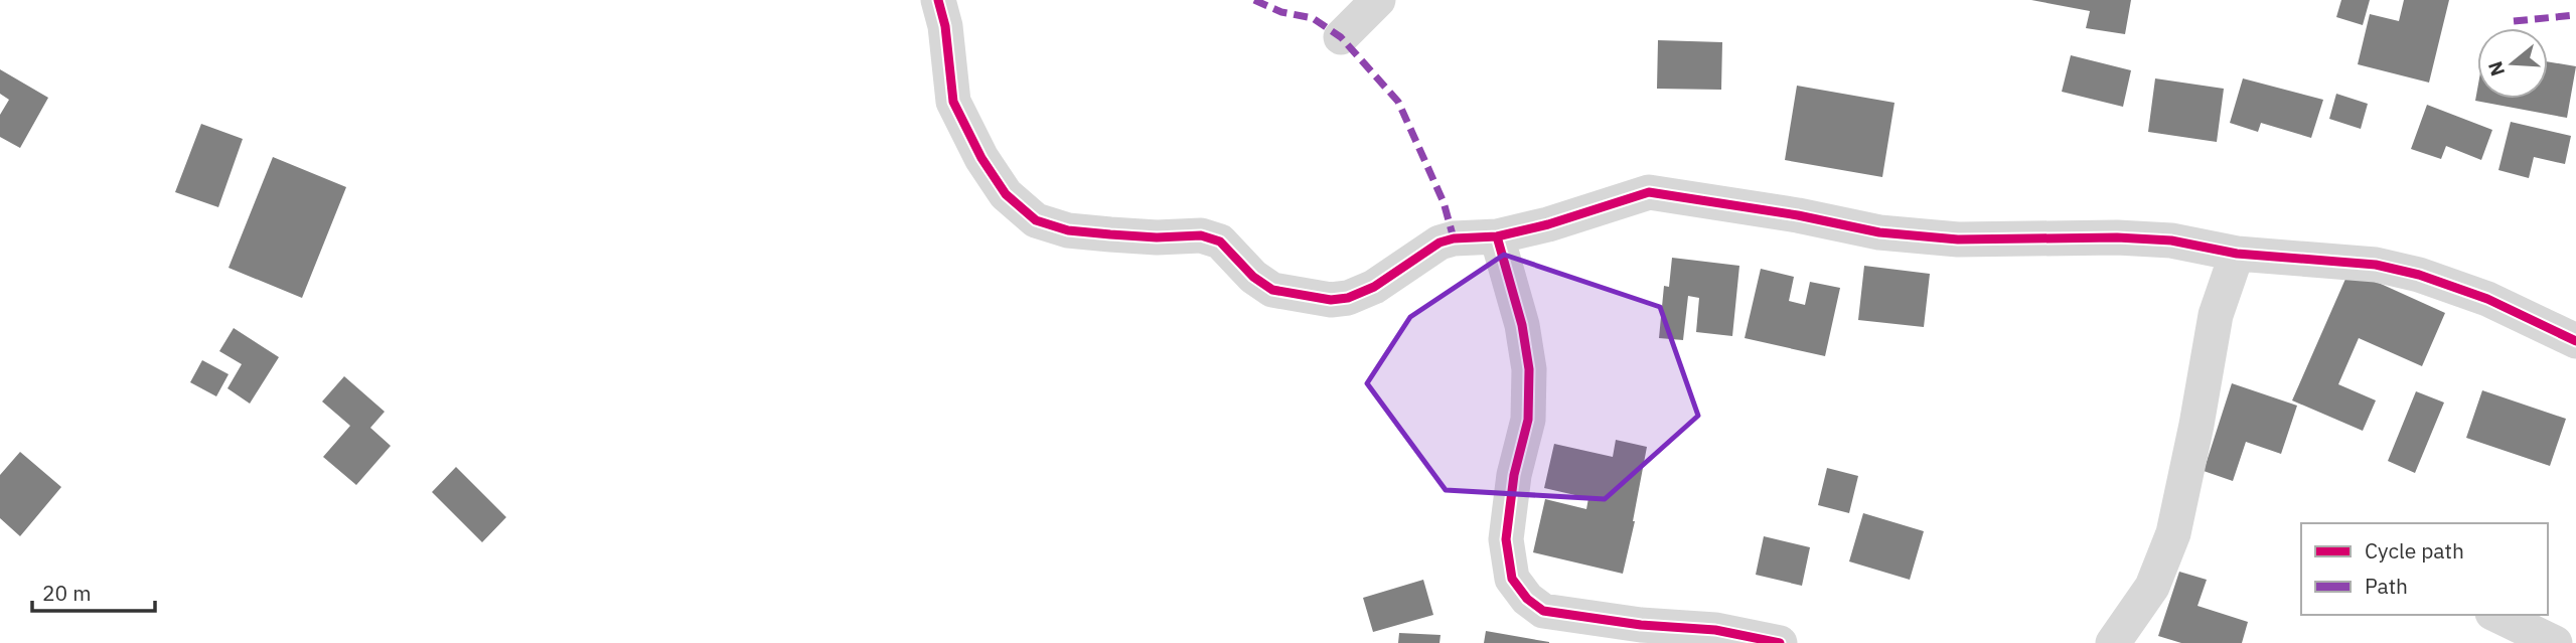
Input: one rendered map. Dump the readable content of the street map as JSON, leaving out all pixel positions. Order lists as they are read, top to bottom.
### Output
{
  "legend": ["Cycle path", "Path"],
  "scale_bar": "20 m",
  "north": "left"
}
